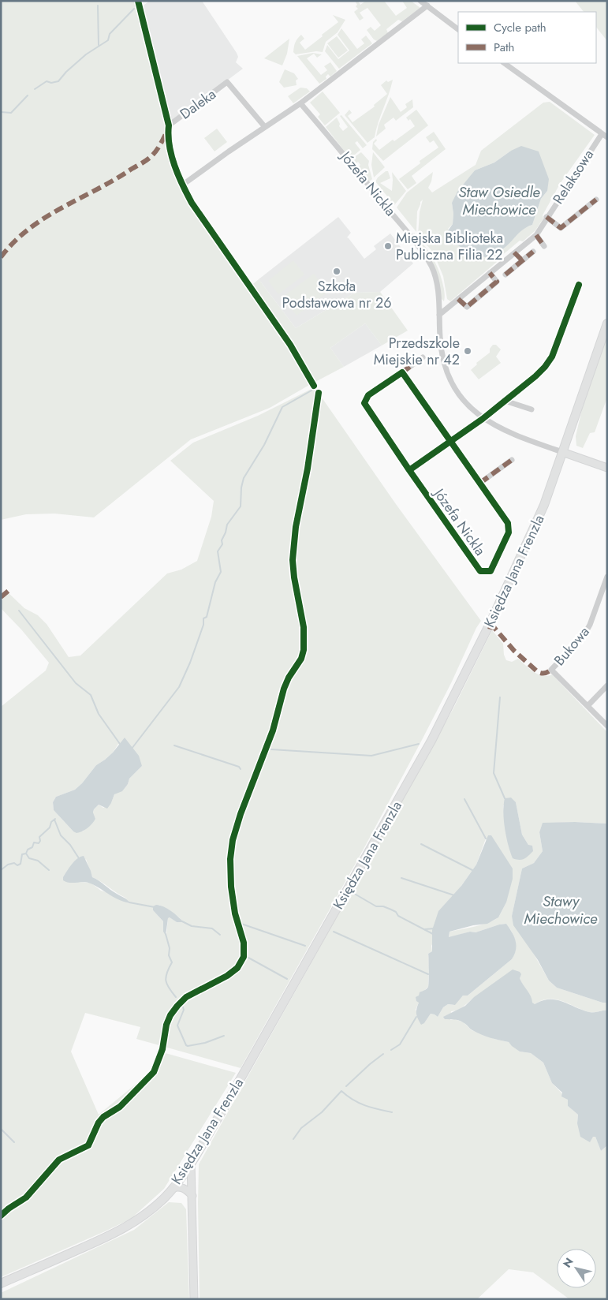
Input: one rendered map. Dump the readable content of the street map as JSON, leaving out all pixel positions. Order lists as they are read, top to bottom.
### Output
{
  "streets": {
    "main road": ["Księdza Jana Frenzla"],
    "street": [
      "Daleka",
      "Relaksowa",
      "Józefa Nickla",
      "Bukowa"
    ]
  },
  "crossings": [
    ["Relaksowa", "Józefa Nickla"],
    ["Józefa Nickla", "Księdza Jana Frenzla"]
  ],
  "water": ["Staw Osiedle Miechowice", "Stawy Miechowice"],
  "places": ["Miejska Biblioteka Publiczna Filia 22", "Szkoła Podstawowa nr 26", "Przedszkole Miejskie nr 42"],
  "legend": ["Cycle path", "Path"],
  "north": "top left"
}
